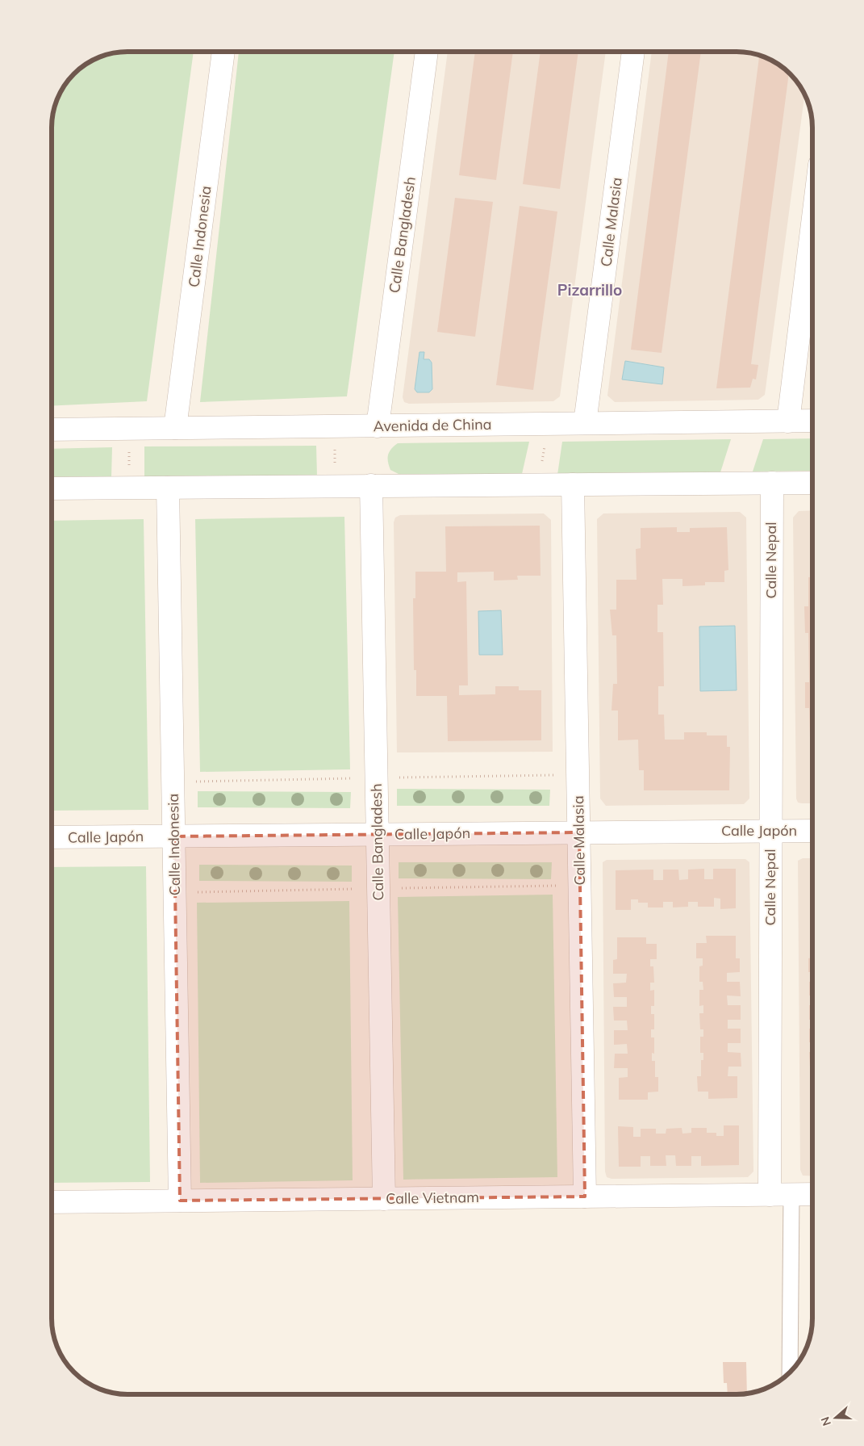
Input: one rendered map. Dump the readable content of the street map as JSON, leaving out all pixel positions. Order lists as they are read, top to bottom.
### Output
{
  "streets": {
    "street": [
      "Calle Malasia",
      "Calle Bangladesh",
      "Calle Indonesia",
      "Avenida de China",
      "Calle Nepal",
      "Calle Japón",
      "Calle Vietnam"
    ]
  },
  "crossings": [
    ["Calle Malasia", "Avenida de China"],
    ["Calle Malasia", "Calle Japón"],
    ["Calle Malasia", "Calle Vietnam"],
    ["Calle Bangladesh", "Avenida de China"],
    ["Calle Bangladesh", "Calle Japón"],
    ["Calle Bangladesh", "Calle Vietnam"],
    ["Calle Indonesia", "Avenida de China"],
    ["Calle Indonesia", "Calle Japón"],
    ["Calle Indonesia", "Calle Vietnam"],
    ["Calle Nepal", "Calle Japón"],
    ["Calle Nepal", "Calle Vietnam"]
  ],
  "districts": ["Pizarrillo"],
  "north": "left"
}
